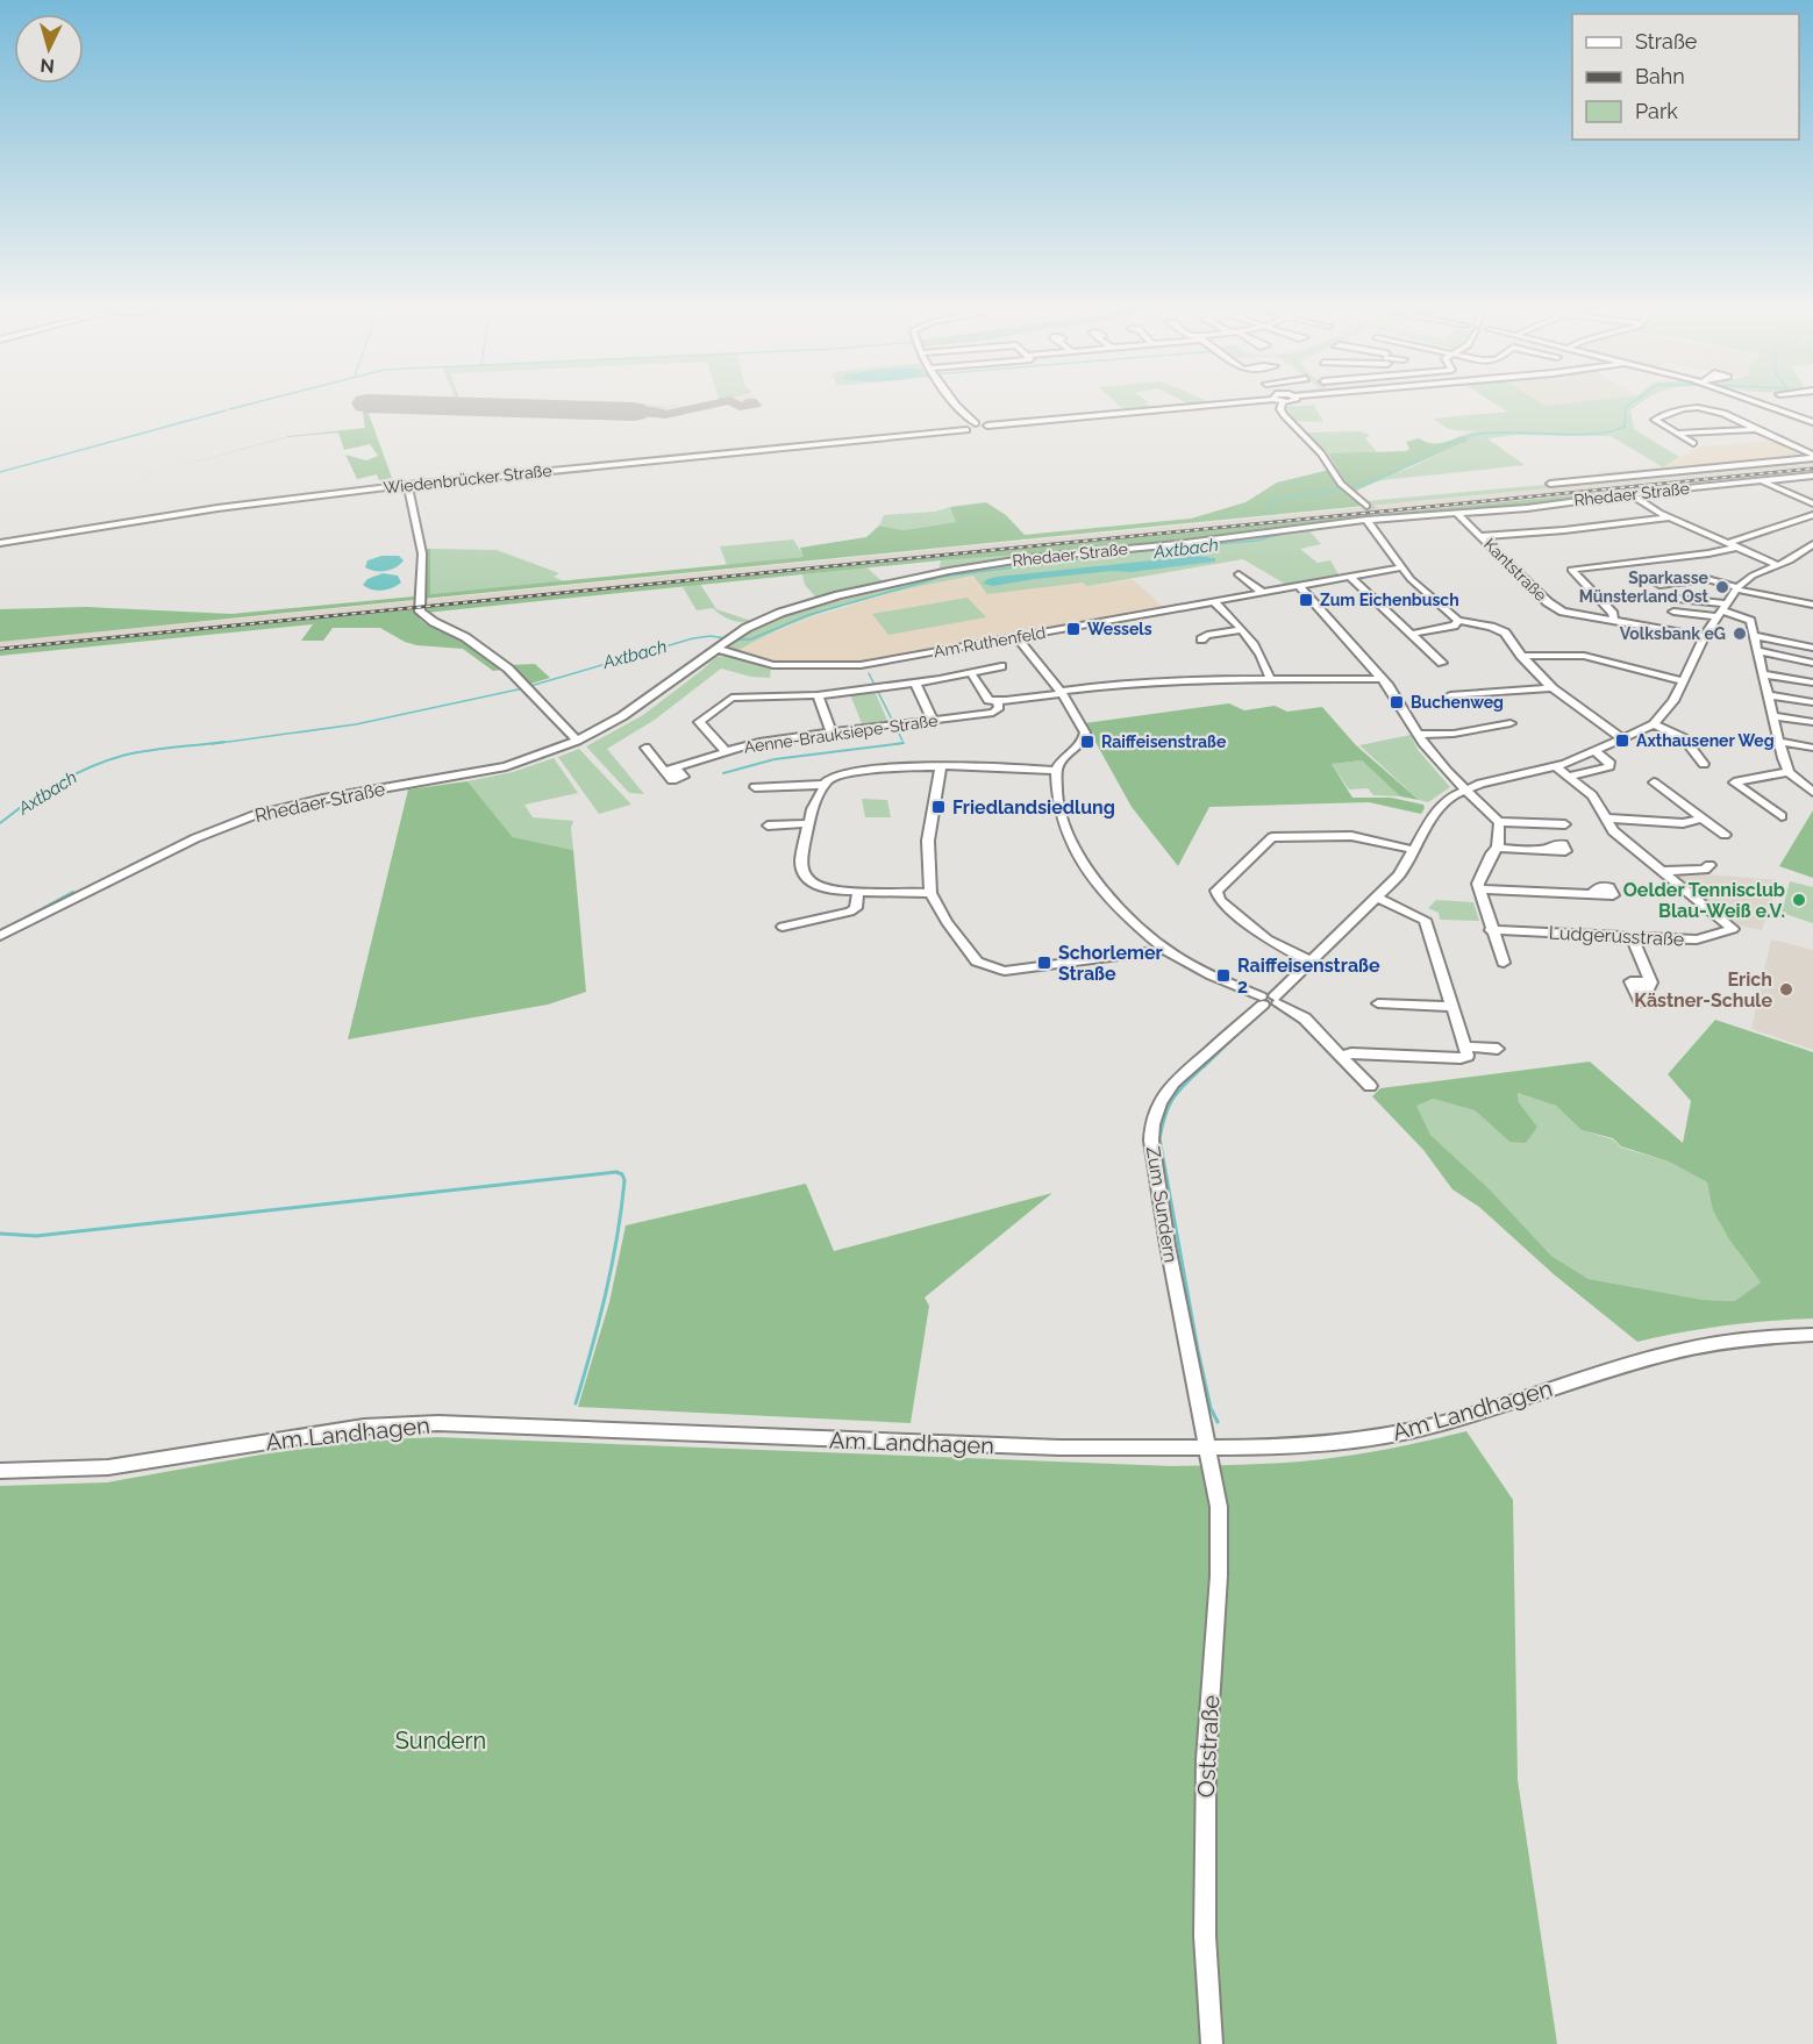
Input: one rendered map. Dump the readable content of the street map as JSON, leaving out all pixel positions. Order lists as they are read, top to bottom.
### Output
{
  "streets": {
    "street": [
      "Wiedenbrücker Straße",
      "Rhedaer Straße",
      "Kantstraße",
      "Am Ruthenfeld",
      "Aenne-Brauksiepe-Straße",
      "Ludgerusstraße",
      "Zum Sundern",
      "Am Landhagen",
      "Oststraße"
    ]
  },
  "crossings": [
    ["Rhedaer Straße", "Kantstraße"],
    ["Rhedaer Straße", "Am Ruthenfeld"],
    ["Kantstraße", "Zum Sundern"],
    ["Ludgerusstraße", "Zum Sundern"],
    ["Zum Sundern", "Am Landhagen"],
    ["Zum Sundern", "Oststraße"],
    ["Am Landhagen", "Oststraße"]
  ],
  "water": ["Axtbach"],
  "parks": ["Sundern"],
  "places": {
    "other": [
      "Sparkasse Münsterland Ost",
      "Volksbank eG",
      "Oelder Tennisclub Blau-Weiß e.V.",
      "Erich Kästner-Schule"
    ],
    "transit": [
      "Zum Eichenbusch",
      "Wessels",
      "Buchenweg",
      "Axthausener Weg",
      "Raiffeisenstraße",
      "Friedlandsiedlung",
      "Schorlemer Straße",
      "Raiffeisenstraße 2"
    ]
  },
  "legend": ["Straße", "Bahn", "Park"],
  "north": "bottom"
}
